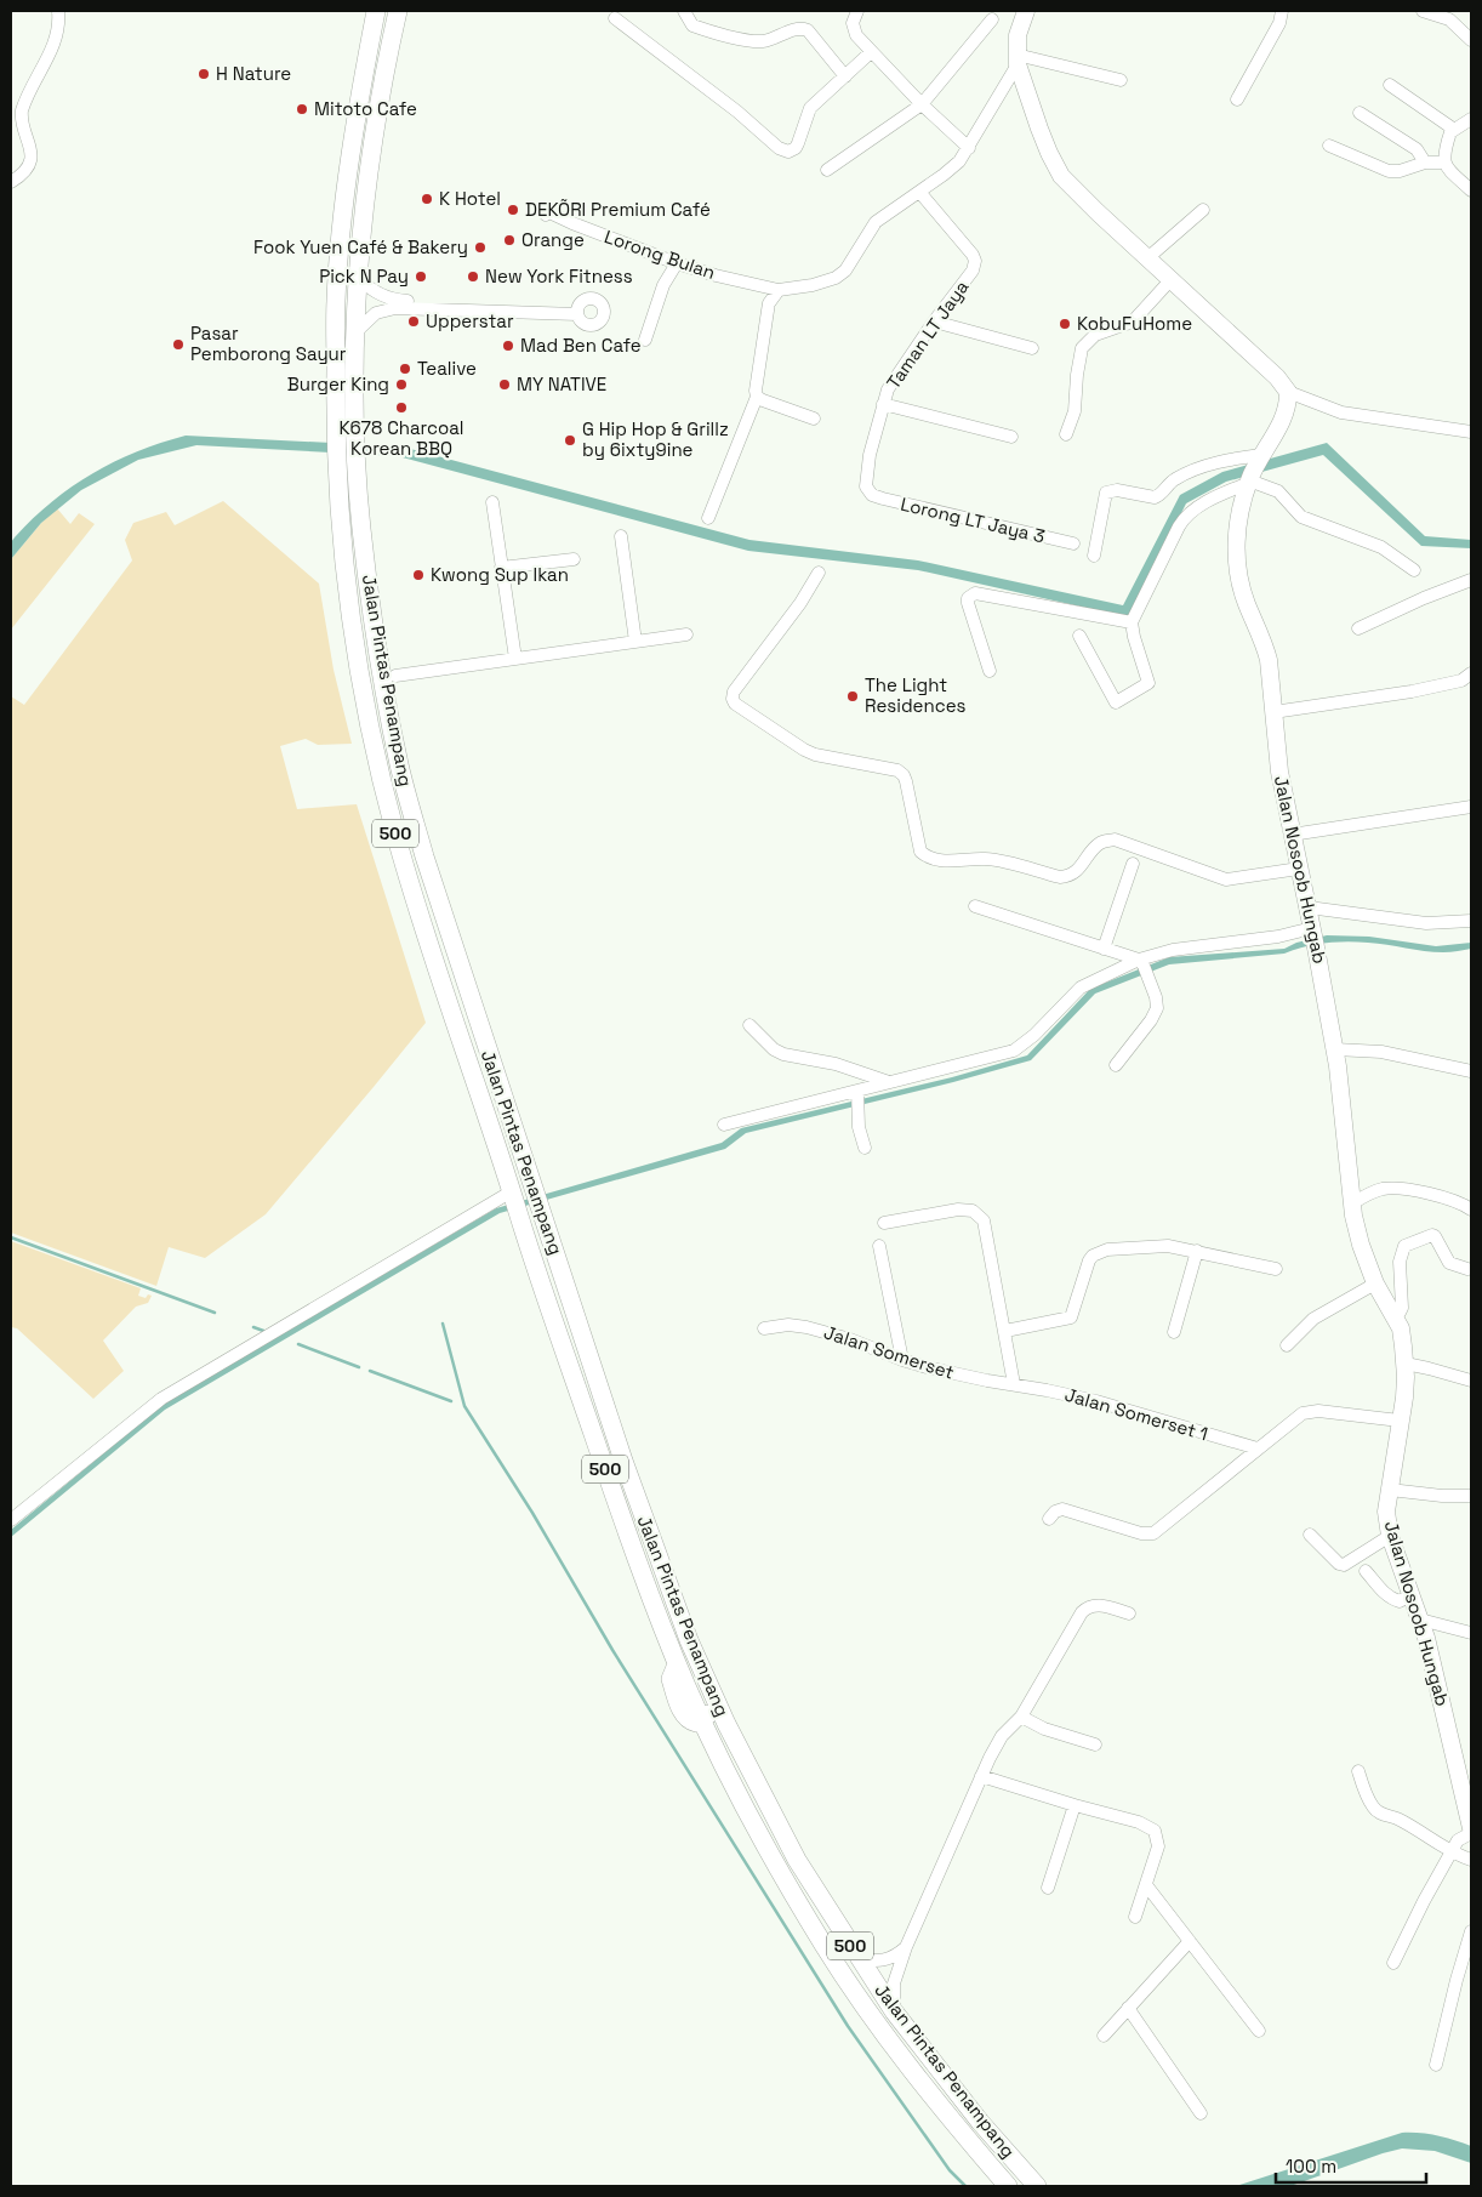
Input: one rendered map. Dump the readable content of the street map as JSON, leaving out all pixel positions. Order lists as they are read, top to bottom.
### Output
{
  "streets": {
    "main road": ["Jalan Pintas Penampang", "500", "Jalan Nosoob Hungab"],
    "street": [
      "Lorong Bulan",
      "Taman LT Jaya",
      "Lorong LT Jaya 3",
      "Jalan Somerset",
      "Jalan Somerset 1"
    ]
  },
  "crossings": [
    ["Lorong Bulan", "Taman LT Jaya"],
    ["Taman LT Jaya", "Lorong LT Jaya 3"],
    ["Jalan Somerset", "Jalan Somerset 1"]
  ],
  "places": [
    "H Nature",
    "Mitoto Cafe",
    "K Hotel",
    "DEKÕRI Premium Café",
    "Orange",
    "Fook Yuen Café & Bakery",
    "Pick N Pay",
    "New York Fitness",
    "Upperstar",
    "KobuFuHome",
    "Pasar Pemborong Sayur",
    "Mad Ben Cafe",
    "Tealive",
    "Burger King",
    "MY NATIVE",
    "K678 Charcoal Korean BBQ",
    "G Hip Hop & Grillz by 6ixty9ine",
    "Kwong Sup Ikan",
    "The Light Residences"
  ],
  "scale_bar": "100 m"
}
